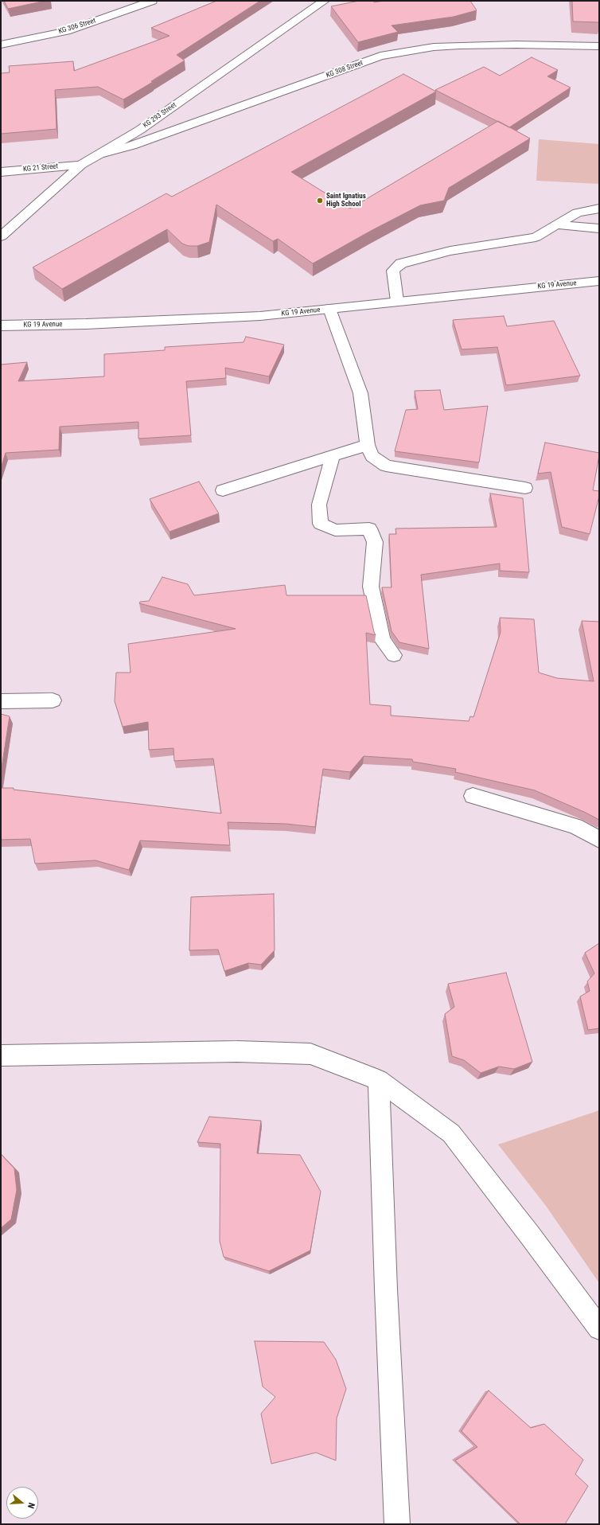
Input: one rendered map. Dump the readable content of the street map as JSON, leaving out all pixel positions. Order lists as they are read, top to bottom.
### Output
{
  "streets": {
    "street": [
      "KG 306 Street",
      "KG 308 Street",
      "KG 293 Street",
      "KG 21 Street",
      "KG 19 Avenue"
    ]
  },
  "crossings": [
    ["KG 308 Street", "KG 293 Street"],
    ["KG 293 Street", "KG 21 Street"]
  ],
  "places": ["Saint Ignatius High School"],
  "north": "right"
}
